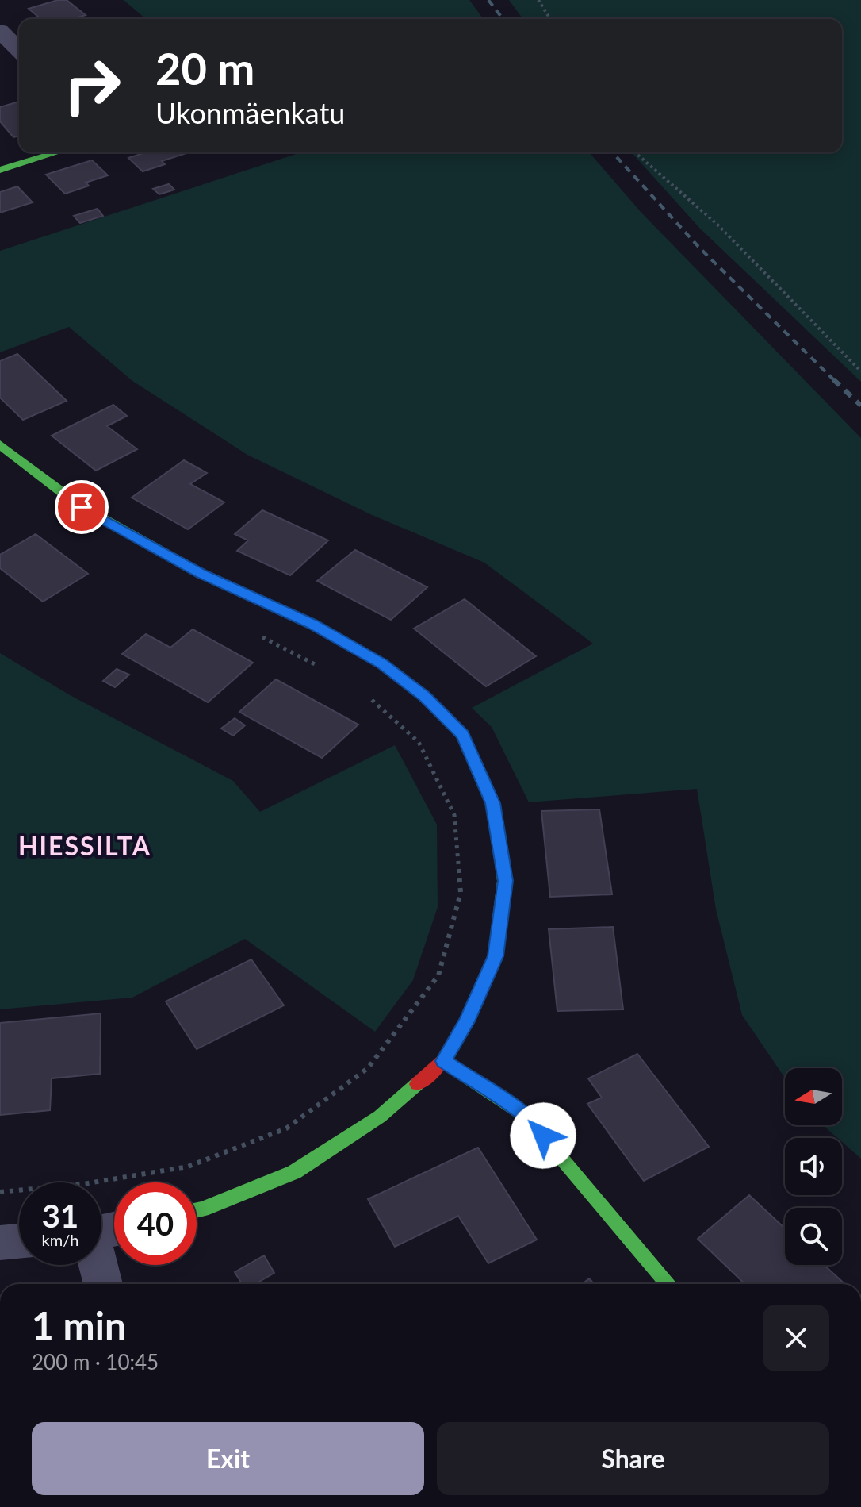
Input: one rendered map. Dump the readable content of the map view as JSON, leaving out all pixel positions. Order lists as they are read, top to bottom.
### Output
{
  "districts": ["HIESSILTA"],
  "north": "left",
  "page": {
    "turn": ["20 m", "Ukonmäenkatu"],
    "speed": "31 km/h",
    "limit": "40",
    "heading": ["1 min", "200 m · 10:45"],
    "buttons": ["Exit", "Share"]
  }
}
